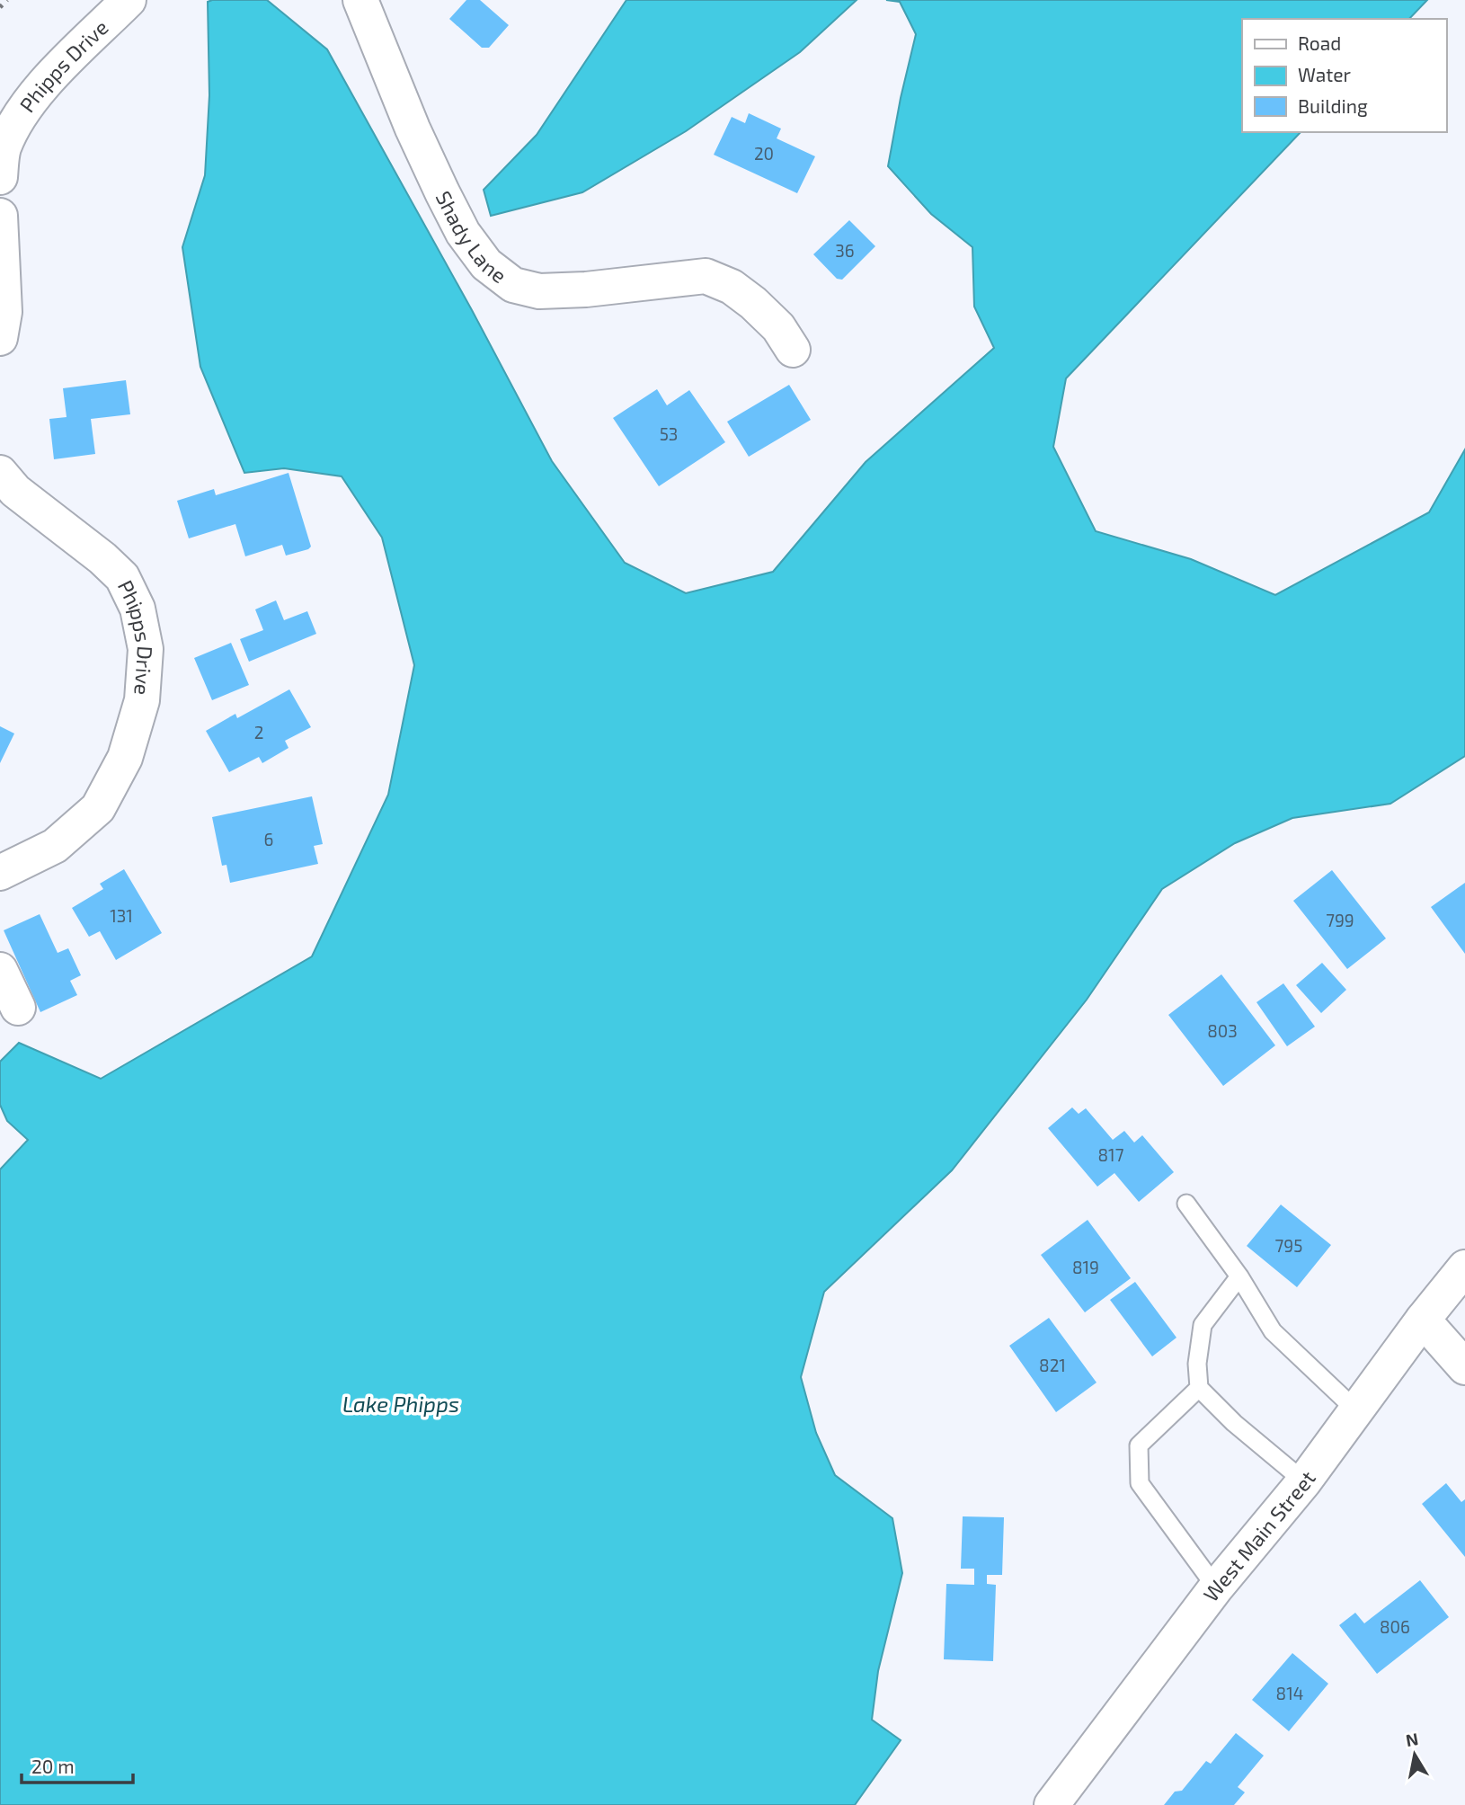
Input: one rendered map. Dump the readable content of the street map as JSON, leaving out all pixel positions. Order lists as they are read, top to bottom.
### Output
{
  "streets": {
    "street": ["Phipps Drive", "Shady Lane", "West Main Street"]
  },
  "water": ["Lake Phipps"],
  "house_numbers": [
    "20",
    "36",
    "53",
    "2",
    "6",
    "131",
    "799",
    "803",
    "817",
    "795",
    "819",
    "821",
    "806",
    "814"
  ],
  "legend": ["Road", "Water", "Building"],
  "scale_bar": "20 m",
  "north": "top"
}
